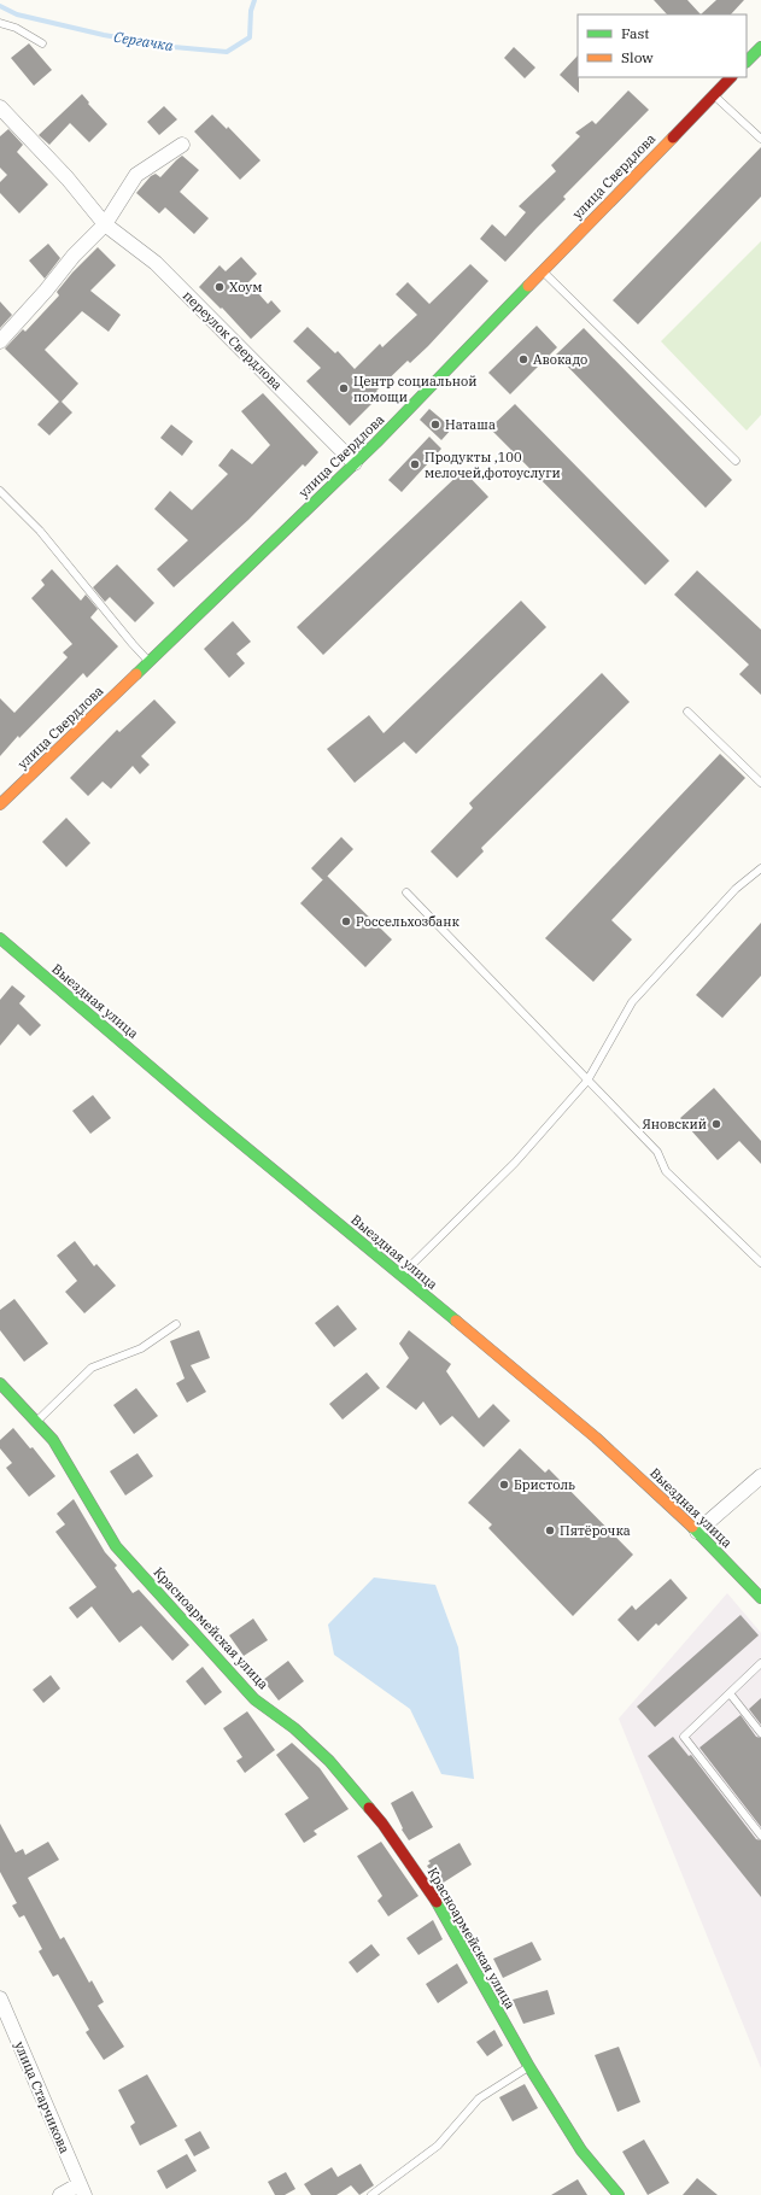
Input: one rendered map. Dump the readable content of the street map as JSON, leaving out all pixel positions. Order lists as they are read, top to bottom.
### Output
{
  "streets": {
    "street": [
      "улица Свердлова",
      "переулок Свердлова",
      "Выездная улица",
      "Красноармейская улица",
      "улица Старчикова"
    ]
  },
  "crossings": [
    ["улица Свердлова", "переулок Свердлова"]
  ],
  "water": ["Сергачка"],
  "places": [
    "Хоум",
    "Авокадо",
    "Центр социальной помощи",
    "Наташа",
    "Продукты ,100 мелочей,фотоуслуги",
    "Россельхозбанк",
    "Яновский",
    "Бристоль",
    "Пятёрочка"
  ],
  "legend": ["Fast", "Slow"]
}
